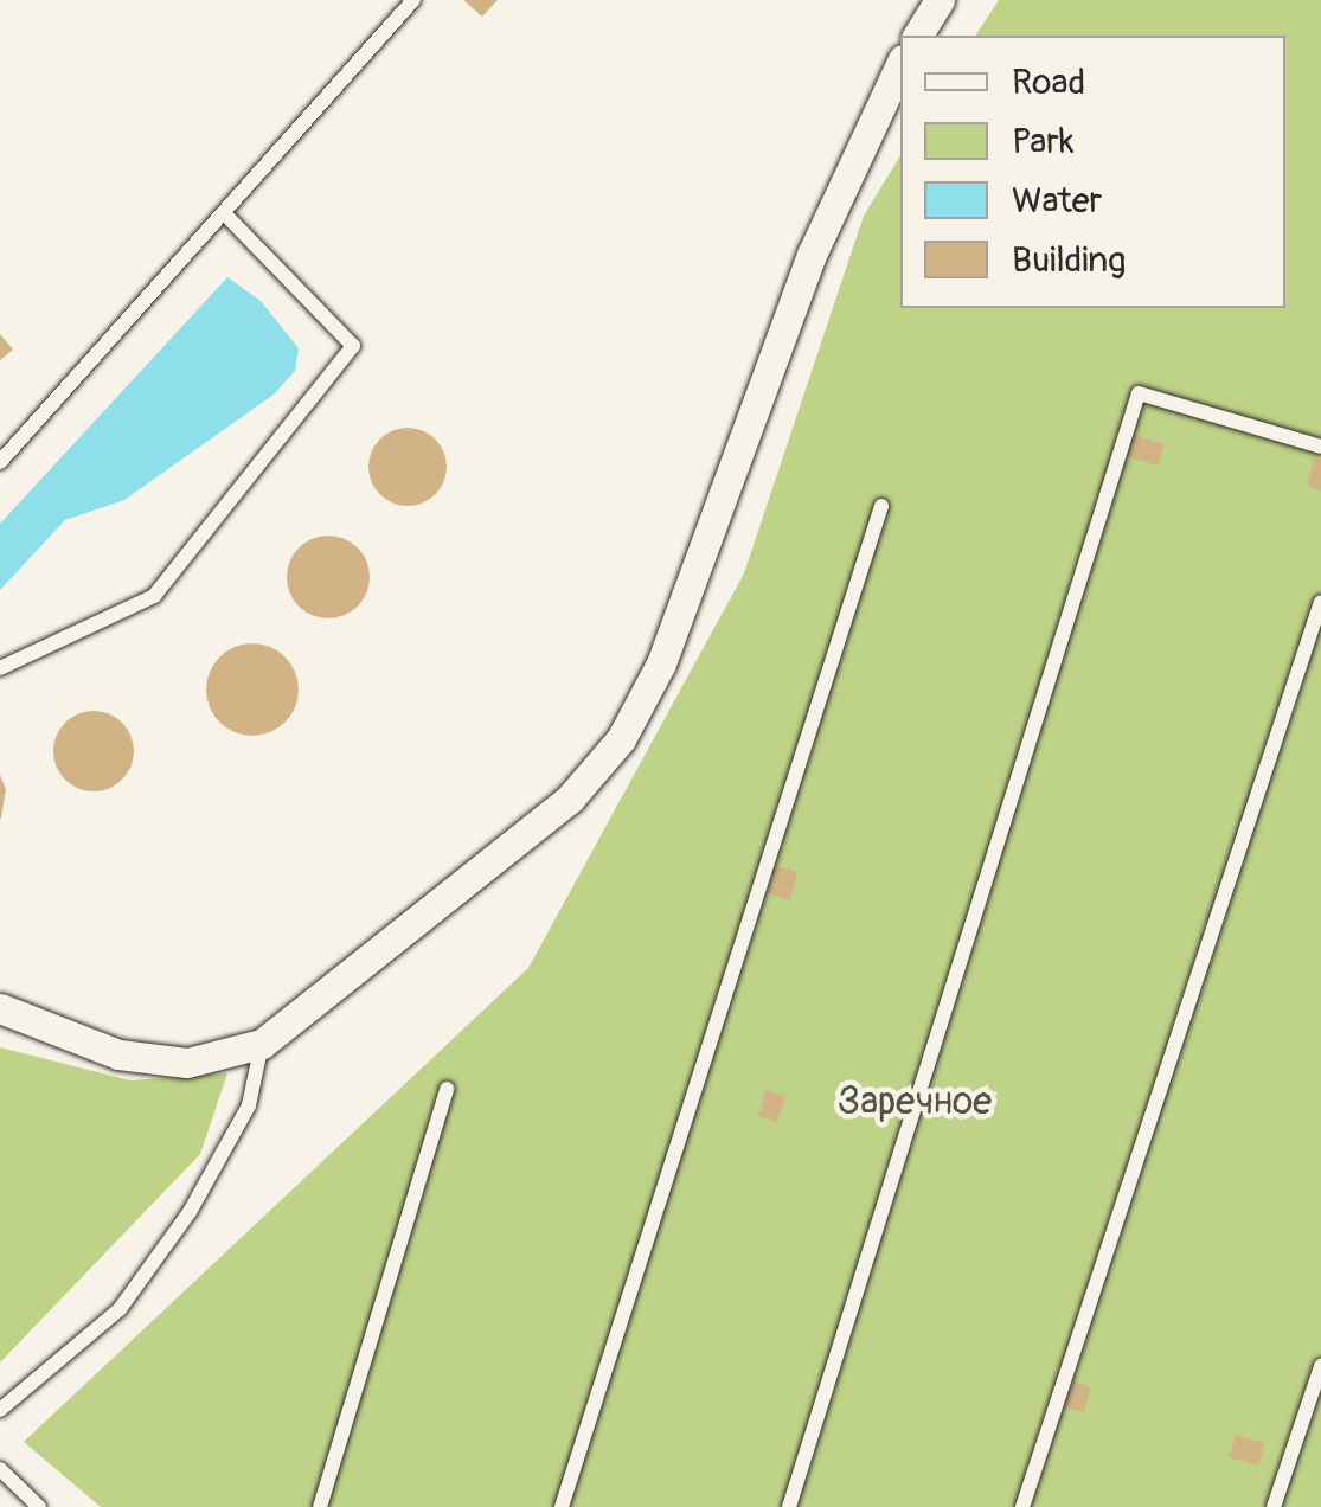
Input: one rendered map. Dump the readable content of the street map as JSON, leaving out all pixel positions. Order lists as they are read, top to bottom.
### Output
{
  "parks": ["Заречное"],
  "legend": [
    "Road",
    "Park",
    "Water",
    "Building"
  ]
}
